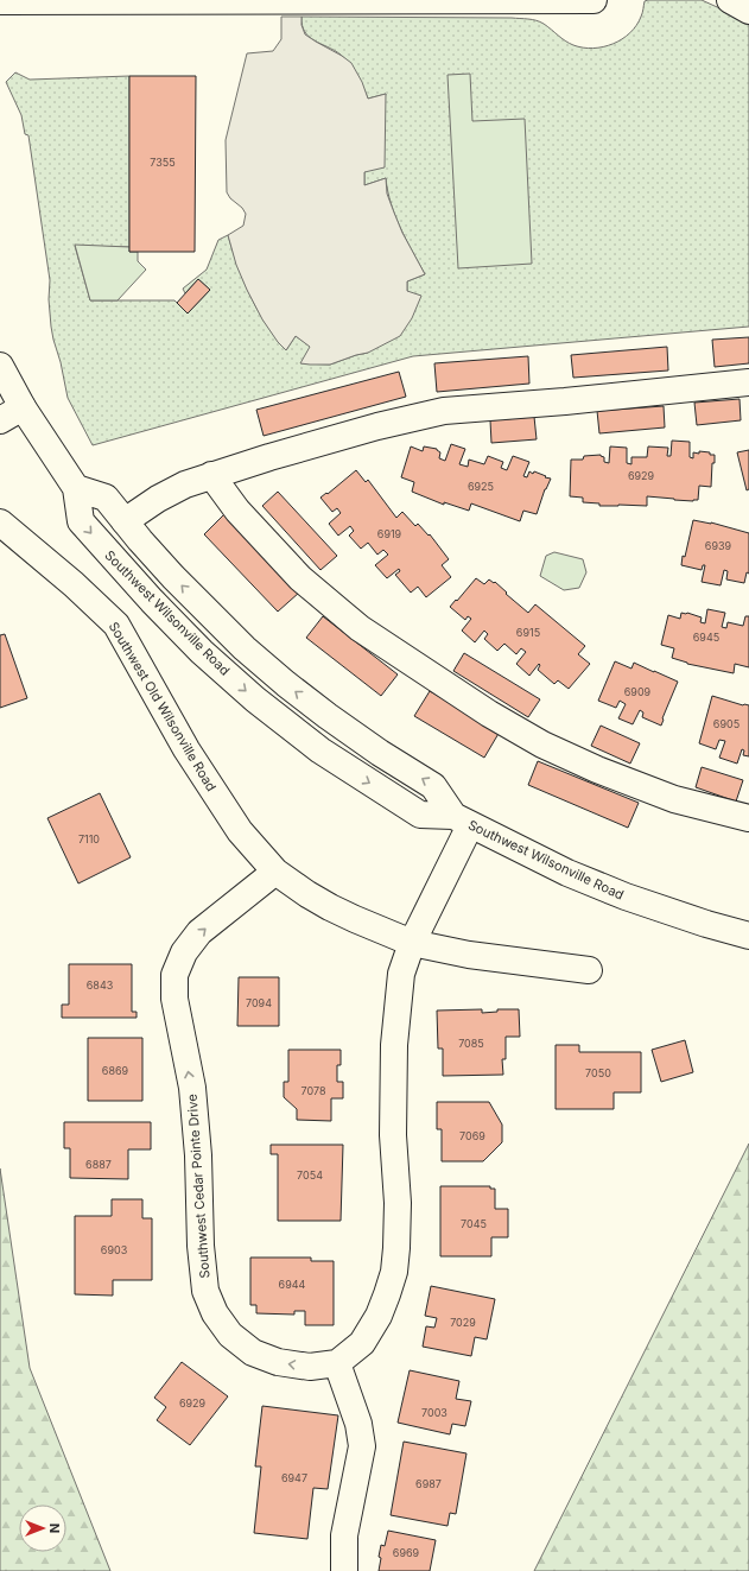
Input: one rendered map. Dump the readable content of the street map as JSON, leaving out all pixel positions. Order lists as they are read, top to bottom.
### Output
{
  "streets": {
    "street": ["Southwest Wilsonville Road", "Southwest Old Wilsonville Road", "Southwest Cedar Pointe Drive"]
  },
  "crossings": [
    ["Southwest Old Wilsonville Road", "Southwest Cedar Pointe Drive"]
  ],
  "house_numbers": [
    "7355",
    "6929",
    "6925",
    "6919",
    "6939",
    "6915",
    "6945",
    "6909",
    "6905",
    "7110",
    "6843",
    "7094",
    "7085",
    "6869",
    "7050",
    "7078",
    "7069",
    "6887",
    "7054",
    "7045",
    "6903",
    "6944",
    "7029",
    "6929",
    "7003",
    "6947",
    "6987",
    "6969"
  ],
  "north": "right"
}
